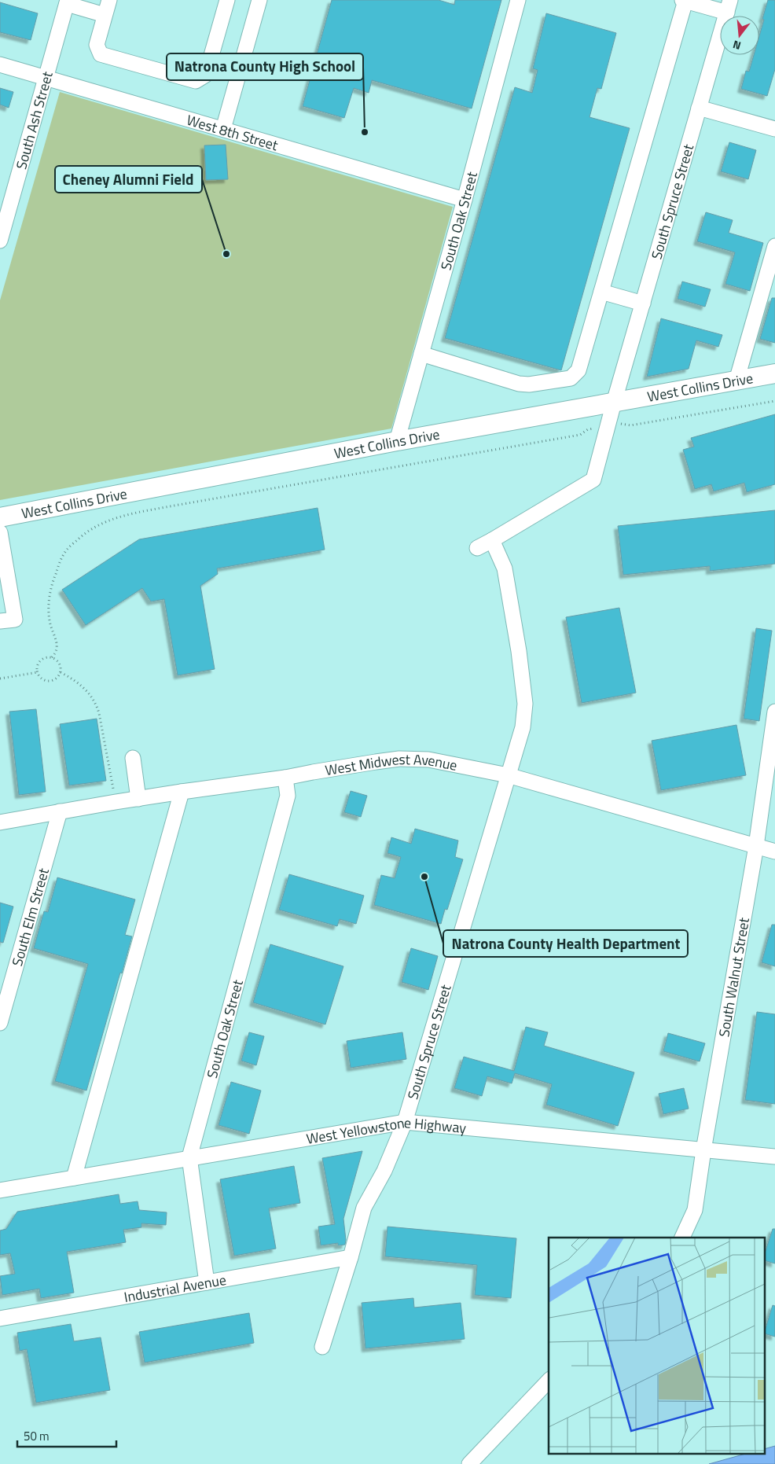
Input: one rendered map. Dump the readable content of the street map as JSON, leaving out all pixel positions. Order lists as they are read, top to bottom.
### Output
{
  "streets": {
    "main road": ["West Collins Drive"],
    "street": [
      "South Ash Street",
      "West 8th Street",
      "South Spruce Street",
      "South Oak Street",
      "West Midwest Avenue",
      "South Elm Street",
      "South Walnut Street",
      "West Yellowstone Highway",
      "Industrial Avenue"
    ]
  },
  "crossings": [
    ["South Ash Street", "West 8th Street"],
    ["West 8th Street", "South Oak Street"],
    ["South Spruce Street", "West Collins Drive"],
    ["South Spruce Street", "West Midwest Avenue"],
    ["South Spruce Street", "West Yellowstone Highway"],
    ["South Spruce Street", "Industrial Avenue"],
    ["South Oak Street", "West Collins Drive"],
    ["South Oak Street", "West Midwest Avenue"],
    ["South Oak Street", "West Yellowstone Highway"],
    ["South Oak Street", "Industrial Avenue"],
    ["West Midwest Avenue", "South Elm Street"],
    ["West Midwest Avenue", "South Walnut Street"],
    ["South Walnut Street", "West Yellowstone Highway"]
  ],
  "places": ["Natrona County High School", "Cheney Alumni Field", "Natrona County Health Department"],
  "scale_bar": "50 m",
  "north": "bottom"
}
